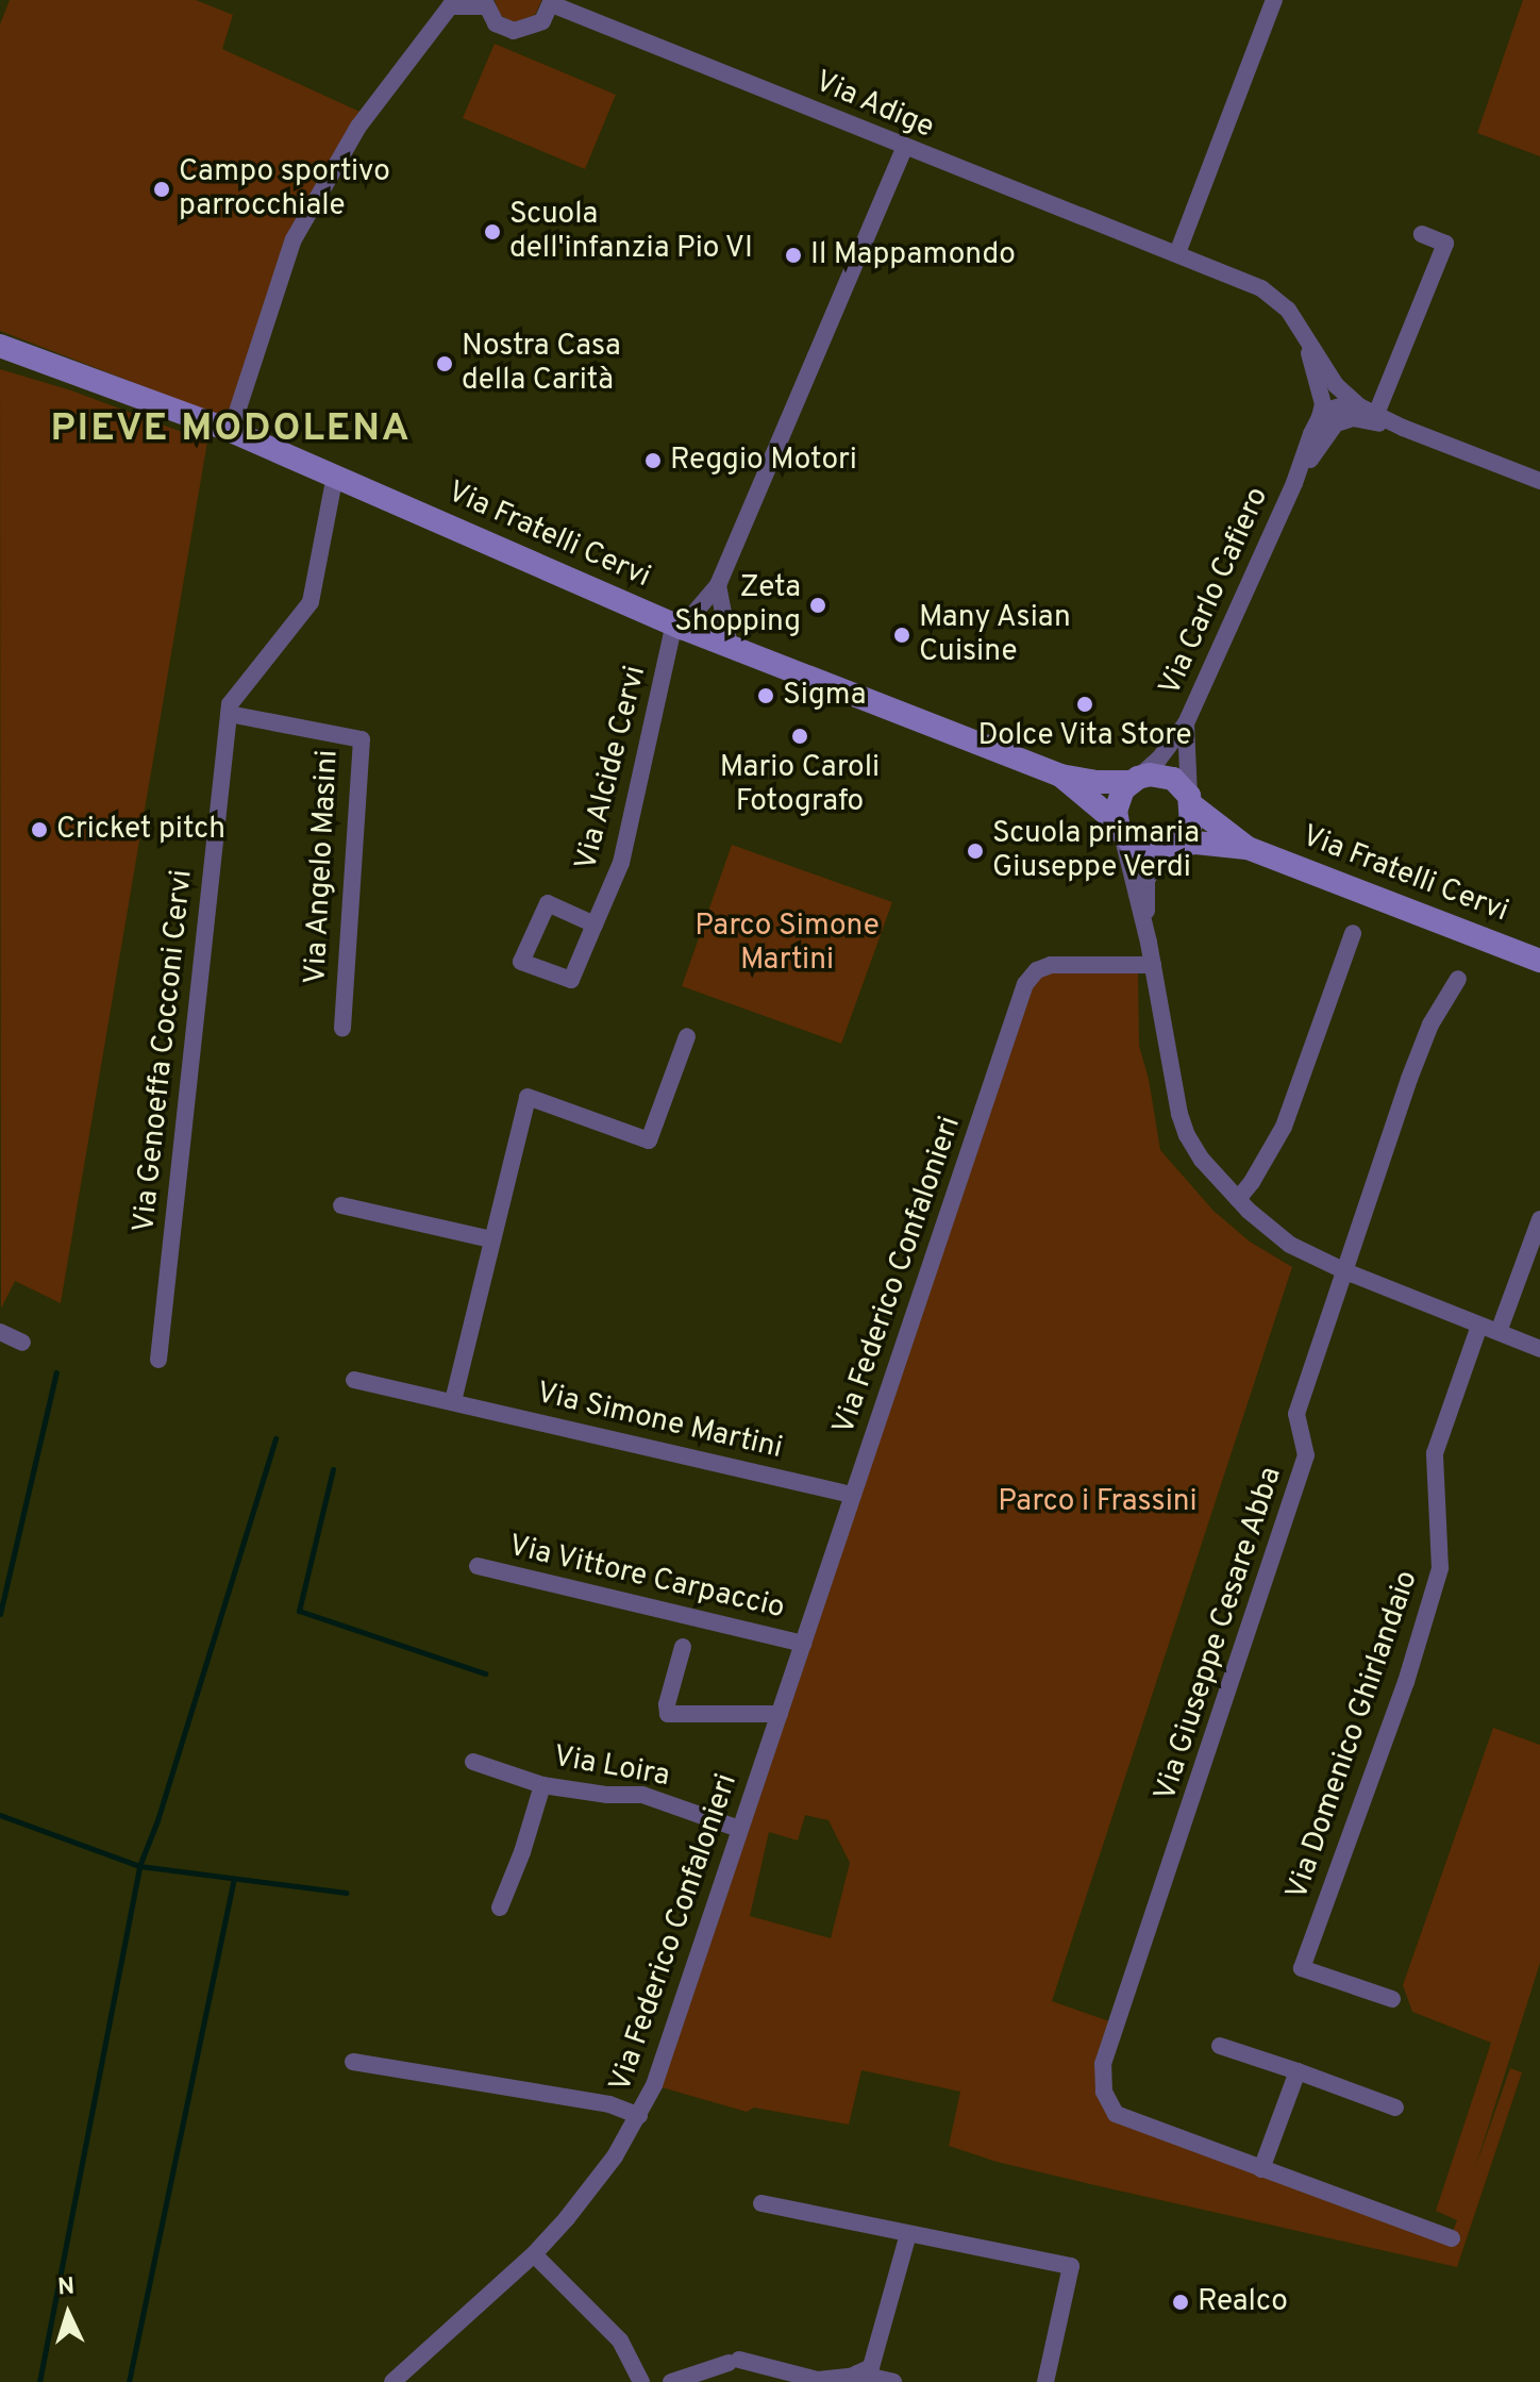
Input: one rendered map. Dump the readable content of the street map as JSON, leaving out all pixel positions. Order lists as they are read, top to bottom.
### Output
{
  "streets": {
    "main road": ["Via Fratelli Cervi"],
    "street": [
      "Via Adige",
      "Via Carlo Cafiero",
      "Via Alcide Cervi",
      "Via Angelo Masini",
      "Via Genoeffa Cocconi Cervi",
      "Via Federico Confalonieri",
      "Via Simone Martini",
      "Via Vittore Carpaccio",
      "Via Giuseppe Cesare Abba",
      "Via Domenico Ghirlandaio",
      "Via Loira"
    ]
  },
  "crossings": [
    ["Via Adige", "Via Carlo Cafiero"],
    ["Via Fratelli Cervi", "Via Carlo Cafiero"],
    ["Via Fratelli Cervi", "Via Alcide Cervi"],
    ["Via Fratelli Cervi", "Via Genoeffa Cocconi Cervi"],
    ["Via Angelo Masini", "Via Genoeffa Cocconi Cervi"],
    ["Via Federico Confalonieri", "Via Simone Martini"],
    ["Via Federico Confalonieri", "Via Vittore Carpaccio"],
    ["Via Federico Confalonieri", "Via Loira"]
  ],
  "districts": ["PIEVE MODOLENA"],
  "parks": ["Parco Simone Martini", "Parco i Frassini"],
  "places": [
    "Campo sportivo parrocchiale",
    "Scuola dell'infanzia Pio VI",
    "Il Mappamondo",
    "Nostra Casa della Carità",
    "Reggio Motori",
    "Zeta Shopping",
    "Many Asian Cuisine",
    "Sigma",
    "Dolce Vita Store",
    "Mario Caroli Fotografo",
    "Cricket pitch",
    "Scuola primaria Giuseppe Verdi",
    "Realco"
  ],
  "north": "top"
}
